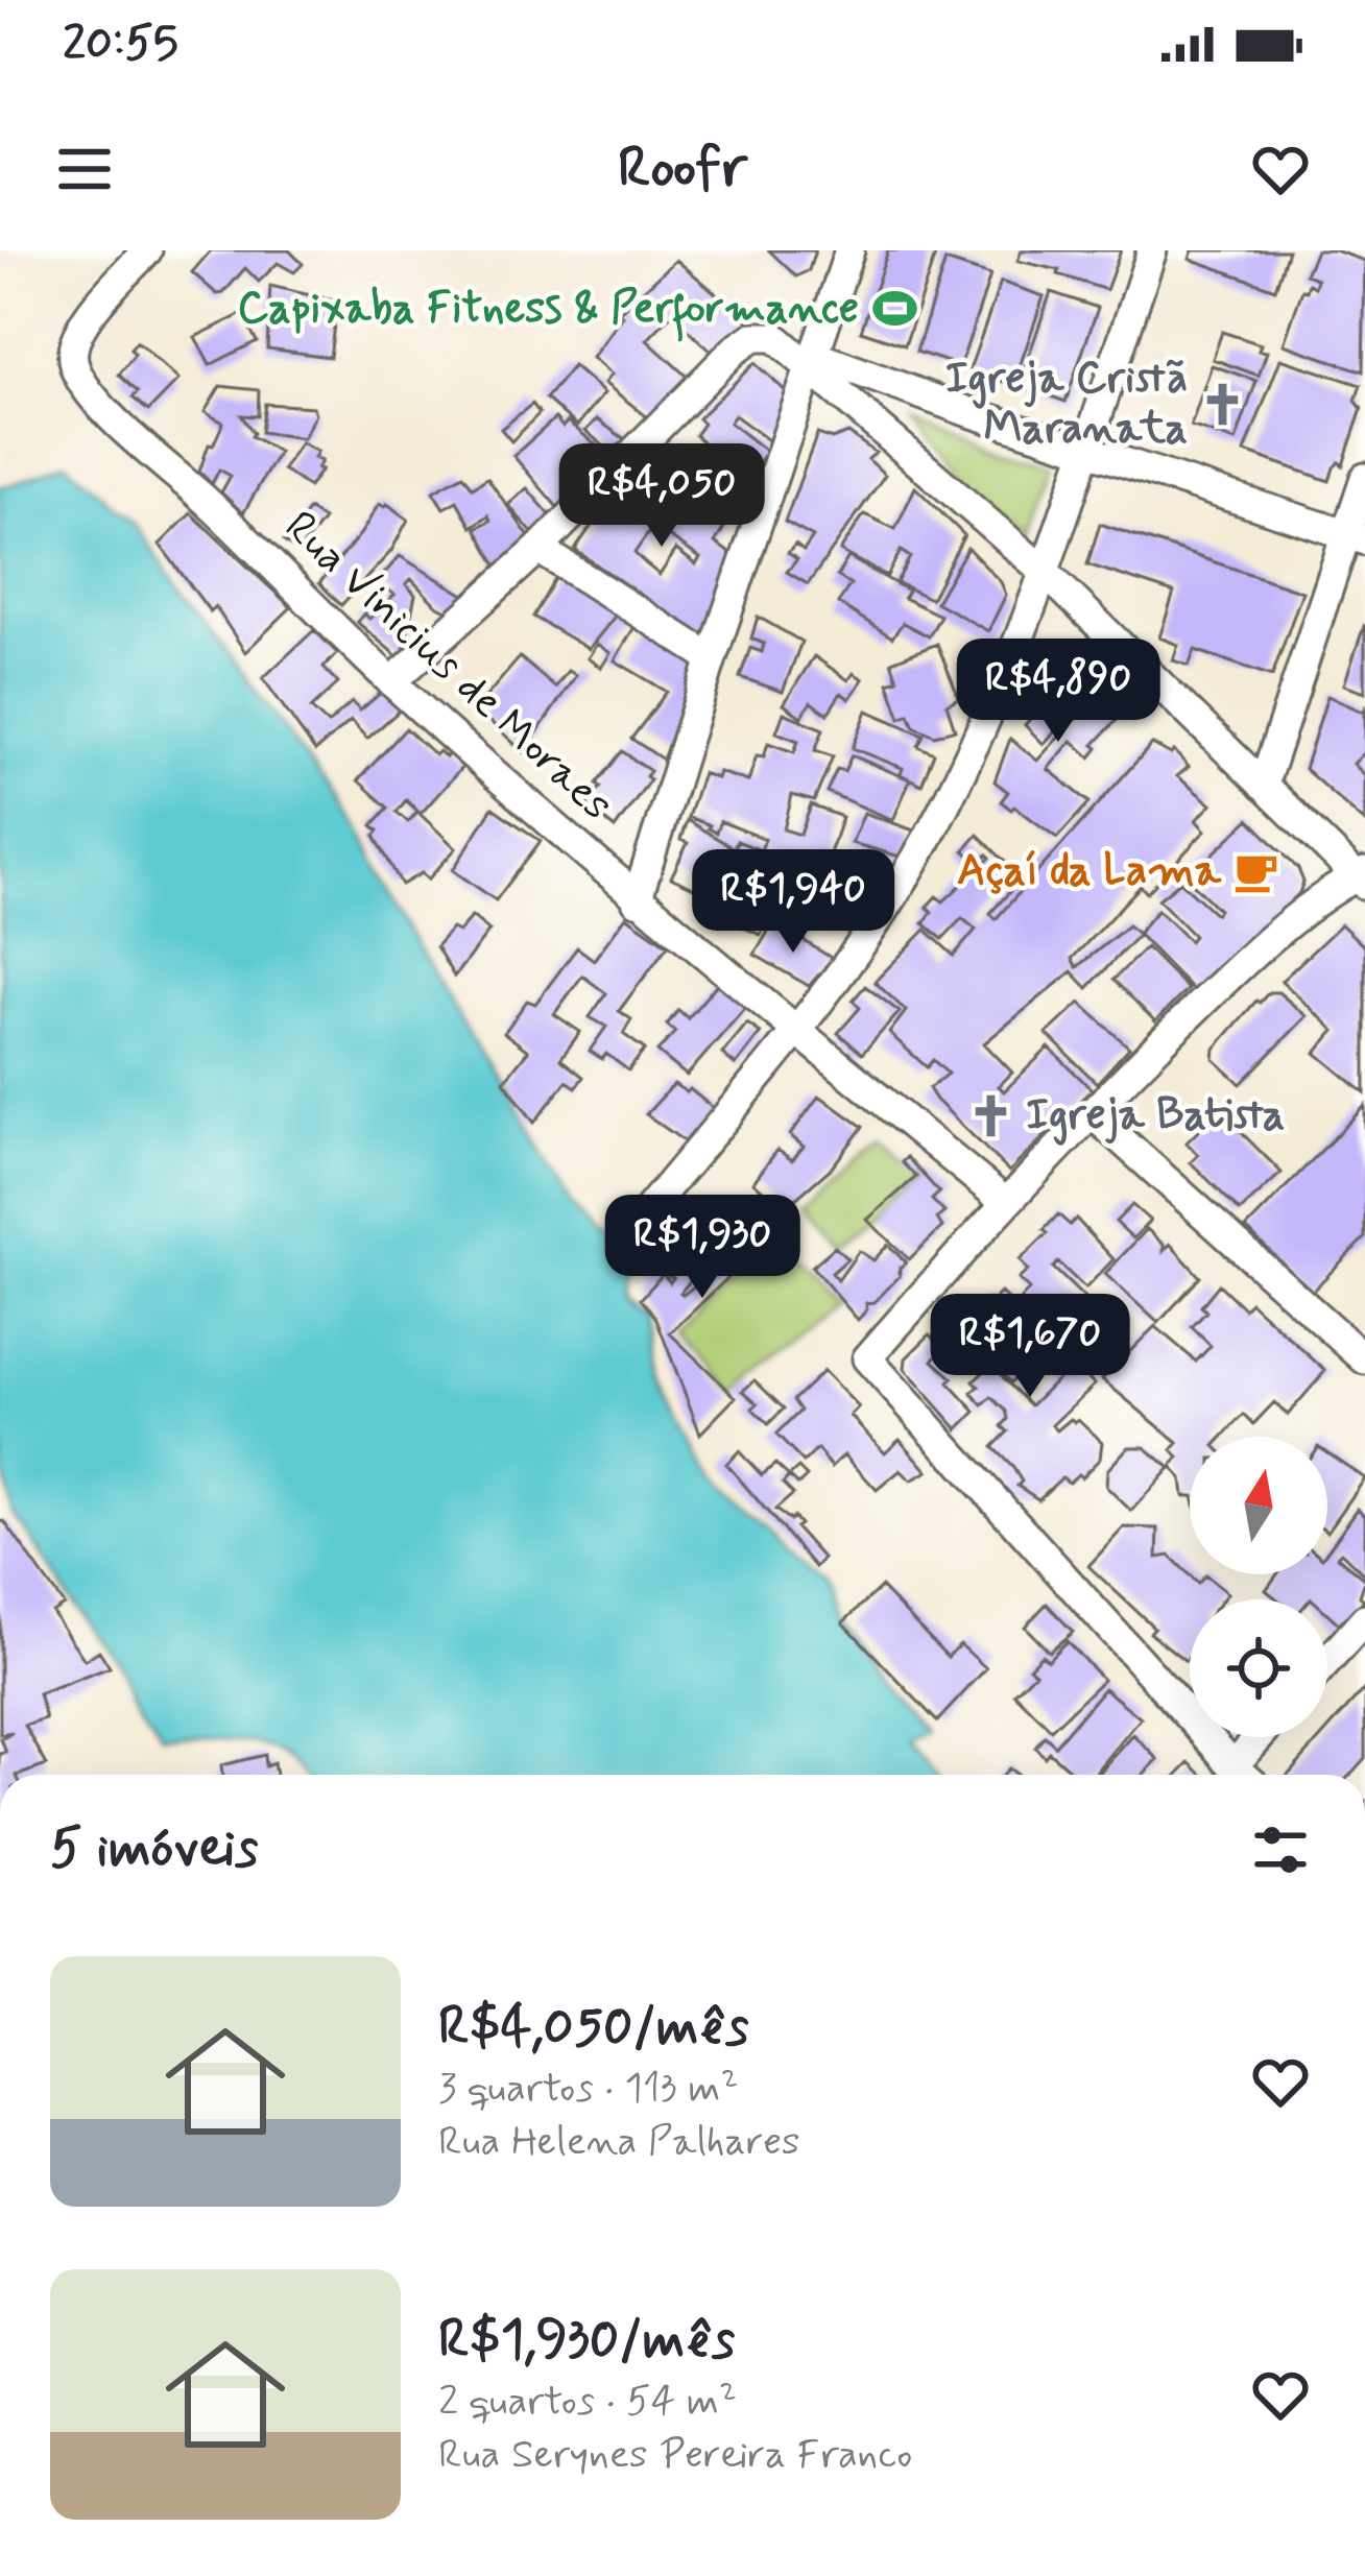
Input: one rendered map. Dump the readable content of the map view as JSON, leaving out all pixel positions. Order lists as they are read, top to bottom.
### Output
{
  "streets": {
    "street": ["Rua Vinicius de Moraes"]
  },
  "places": {
    "sports": ["Capixaba Fitness & Performance"],
    "church": ["Igreja Cristã Maranata", "Igreja Batista"],
    "cafe": ["Açaí da Lama"]
  },
  "north": "top",
  "page": {
    "status": "20:55",
    "header": "Roofr",
    "price": [
      "R$4,050",
      "R$4,890",
      "R$1,940",
      "R$1,930",
      "R$1,670"
    ],
    "heading": "5 imóveis",
    "list": [
      {
        "name": "R$4,050/mês",
        "note": "3 quartos · 113 m² · Rua Helena Palhares"
      },
      {
        "name": "R$1,930/mês",
        "note": "2 quartos · 54 m² · Rua Serynes Pereira Franco"
      }
    ]
  }
}
